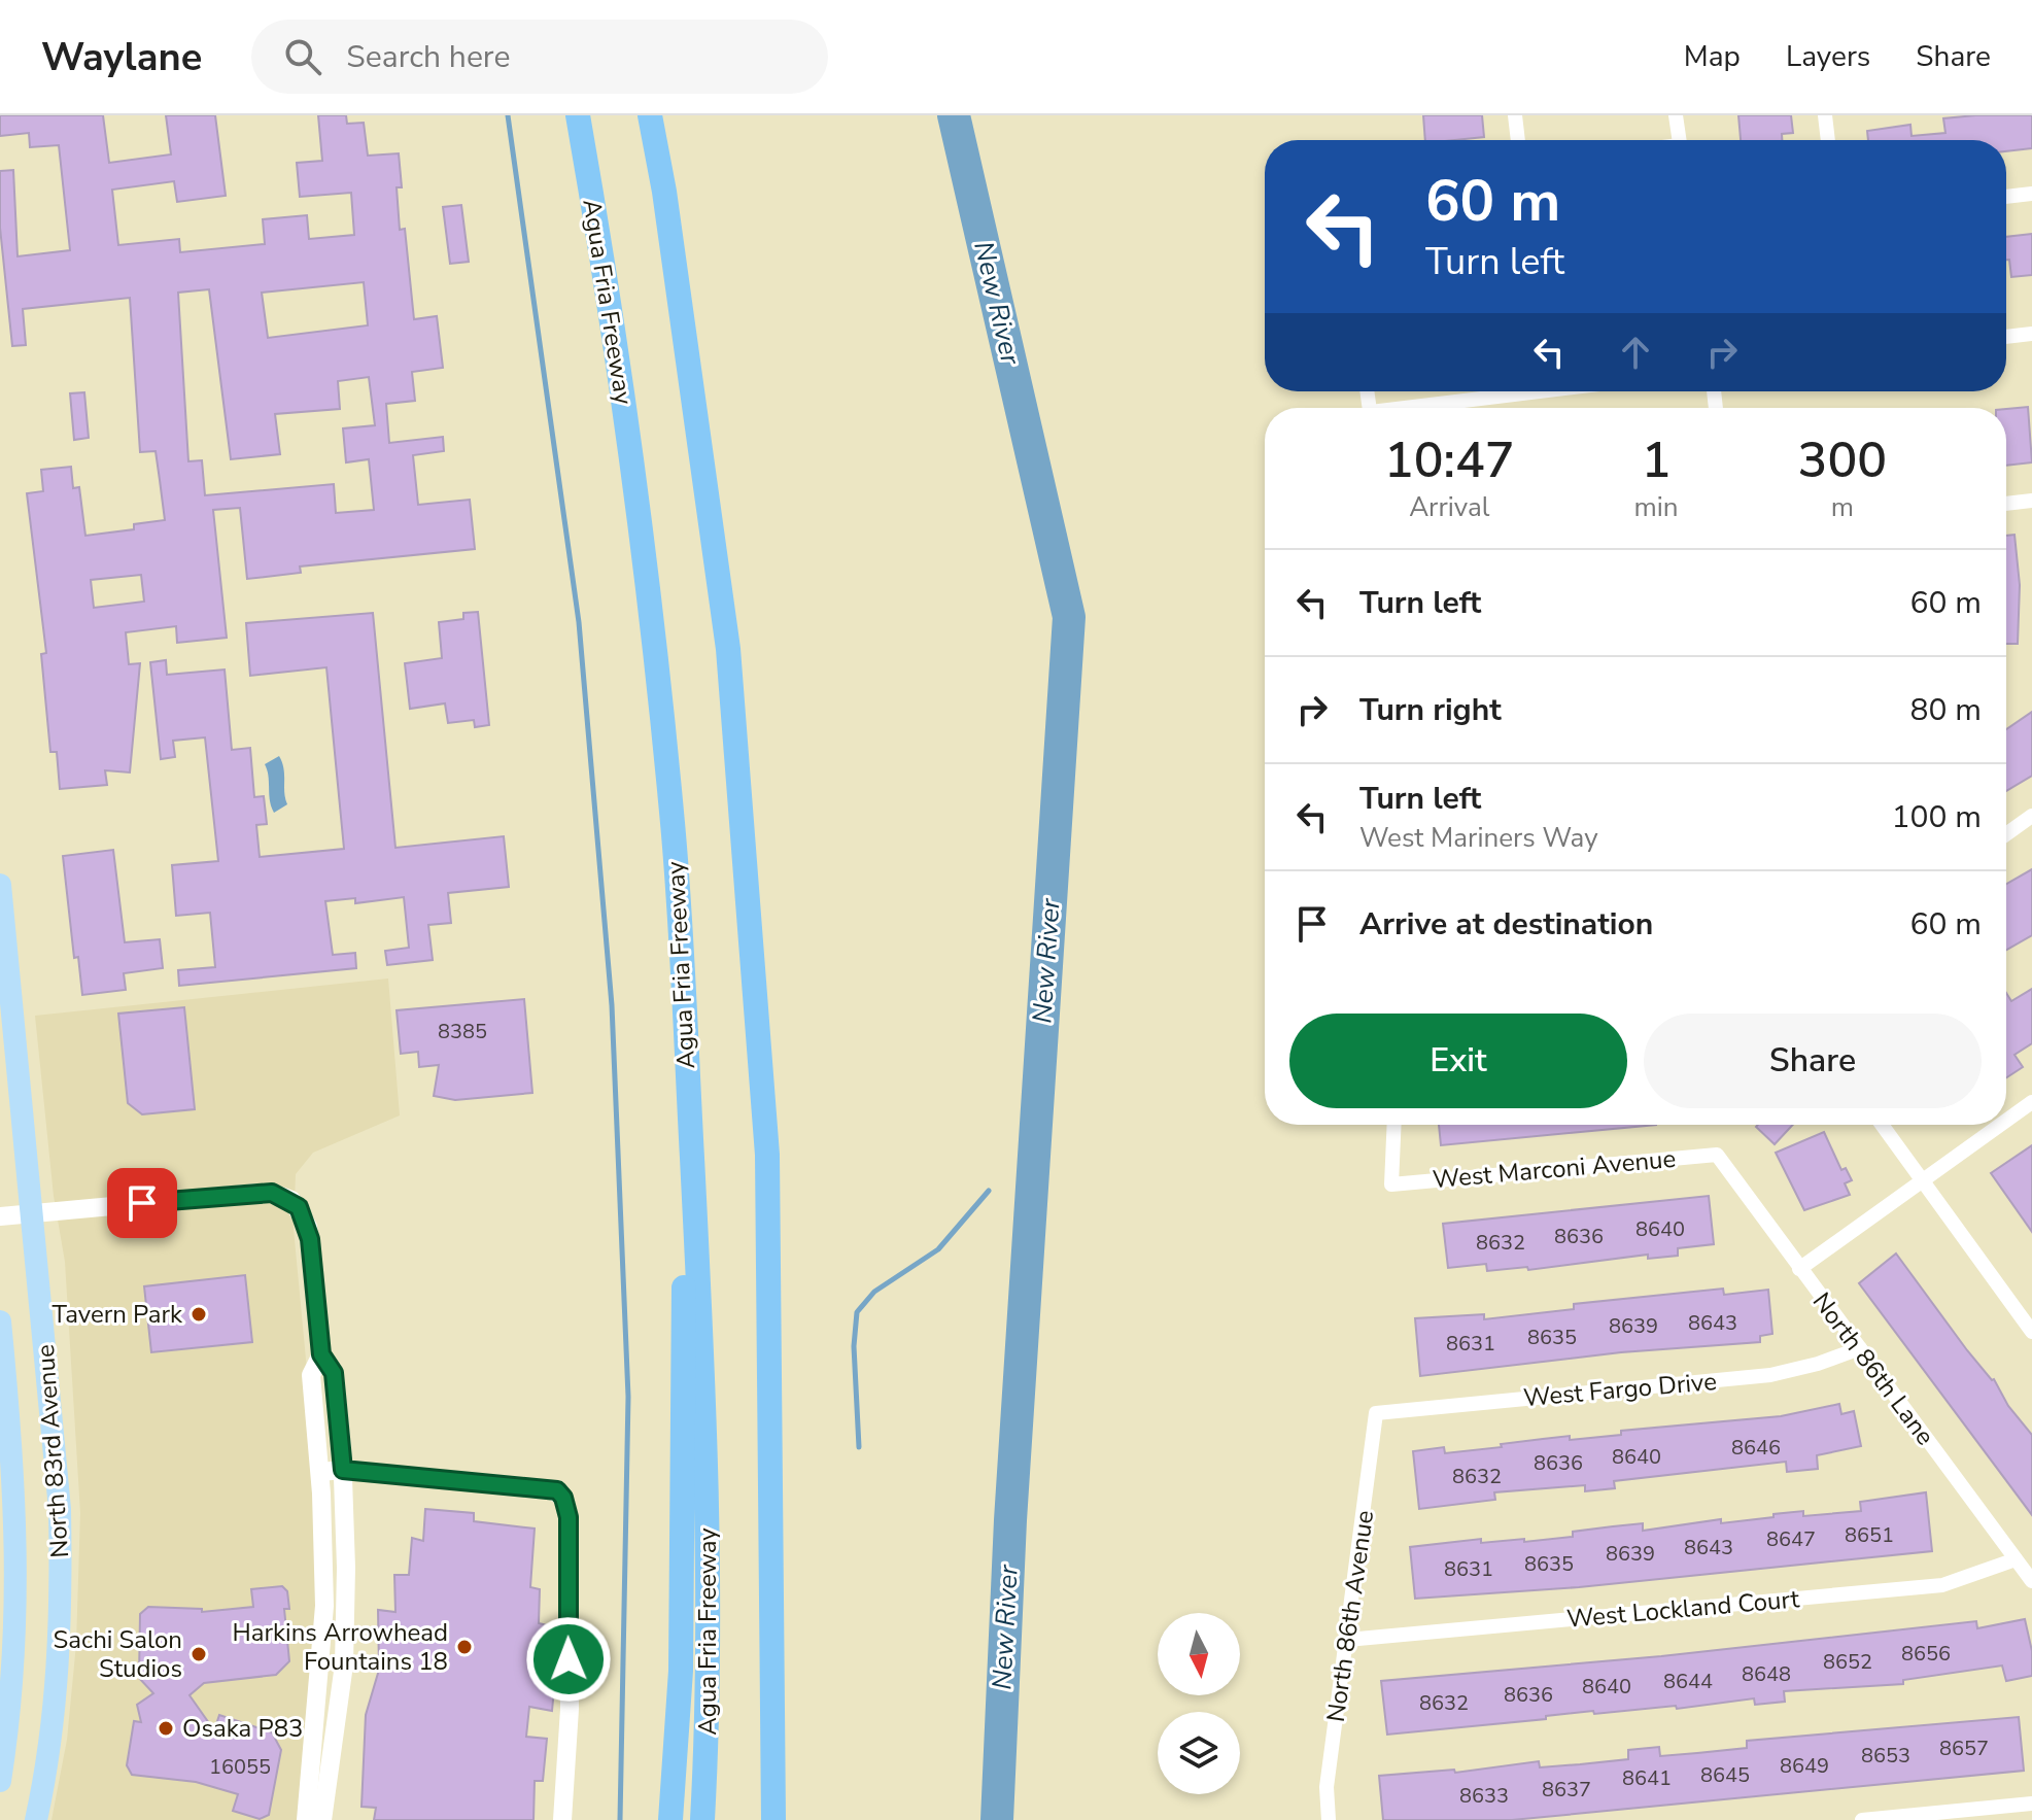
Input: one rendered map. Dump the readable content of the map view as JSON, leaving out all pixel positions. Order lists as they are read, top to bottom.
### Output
{
  "streets": {
    "highway": ["Agua Fria Freeway"],
    "main road": ["North 83rd Avenue"],
    "street": [
      "West Marconi Avenue",
      "North 86th Lane",
      "West Fargo Drive",
      "West Lockland Court",
      "North 86th Avenue"
    ]
  },
  "crossings": [
    ["West Marconi Avenue", "North 86th Lane"],
    ["North 86th Lane", "West Fargo Drive"],
    ["North 86th Lane", "West Lockland Court"],
    ["West Fargo Drive", "North 86th Avenue"],
    ["West Lockland Court", "North 86th Avenue"]
  ],
  "water": ["New River"],
  "places": [
    "Tavern Park",
    "Harkins Arrowhead Fountains 18",
    "Sachi Salon Studios",
    "Osaka P83"
  ],
  "house_numbers": [
    "8385",
    "8640",
    "8636",
    "8632",
    "8643",
    "8639",
    "8635",
    "8631",
    "8646",
    "8640",
    "8636",
    "8632",
    "8651",
    "8647",
    "8643",
    "8639",
    "8635",
    "8631",
    "8656",
    "8652",
    "8648",
    "8644",
    "8640",
    "8636",
    "8632",
    "8657",
    "8653",
    "8649",
    "16055",
    "8645",
    "8641",
    "8637",
    "8633"
  ],
  "north": "bottom",
  "page": {
    "header": "Waylane",
    "search": "Search here",
    "nav": ["Map", "Layers", "Share"],
    "turn": ["60 m", "Turn left"],
    "eta": [
      "10:47",
      "Arrival",
      "1",
      "min",
      "300",
      "m"
    ],
    "list": [
      {
        "name": "Turn left",
        "value": "60 m"
      },
      {
        "name": "Turn right",
        "value": "80 m"
      },
      {
        "name": "Turn left",
        "note": "West Mariners Way",
        "value": "100 m"
      },
      {
        "name": "Arrive at destination",
        "value": "60 m"
      }
    ],
    "buttons": ["Exit", "Share"]
  }
}
